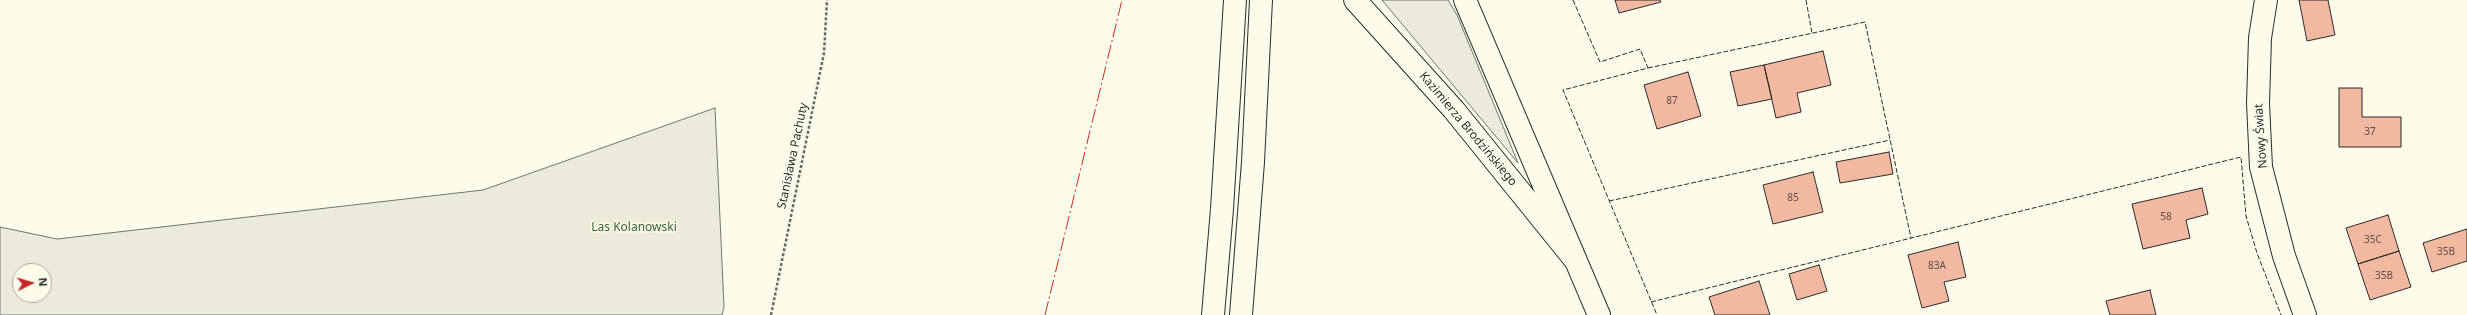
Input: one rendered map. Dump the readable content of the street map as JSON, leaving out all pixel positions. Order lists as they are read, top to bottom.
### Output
{
  "streets": {
    "main road": ["Kazimierza Brodzińskiego", "Nowy Świat"],
    "path": ["Stanisława Pachuty"]
  },
  "parks": ["Las Kolanowski"],
  "house_numbers": [
    "87",
    "37",
    "85",
    "58",
    "35C",
    "35B",
    "83A",
    "35B"
  ],
  "north": "right"
}
